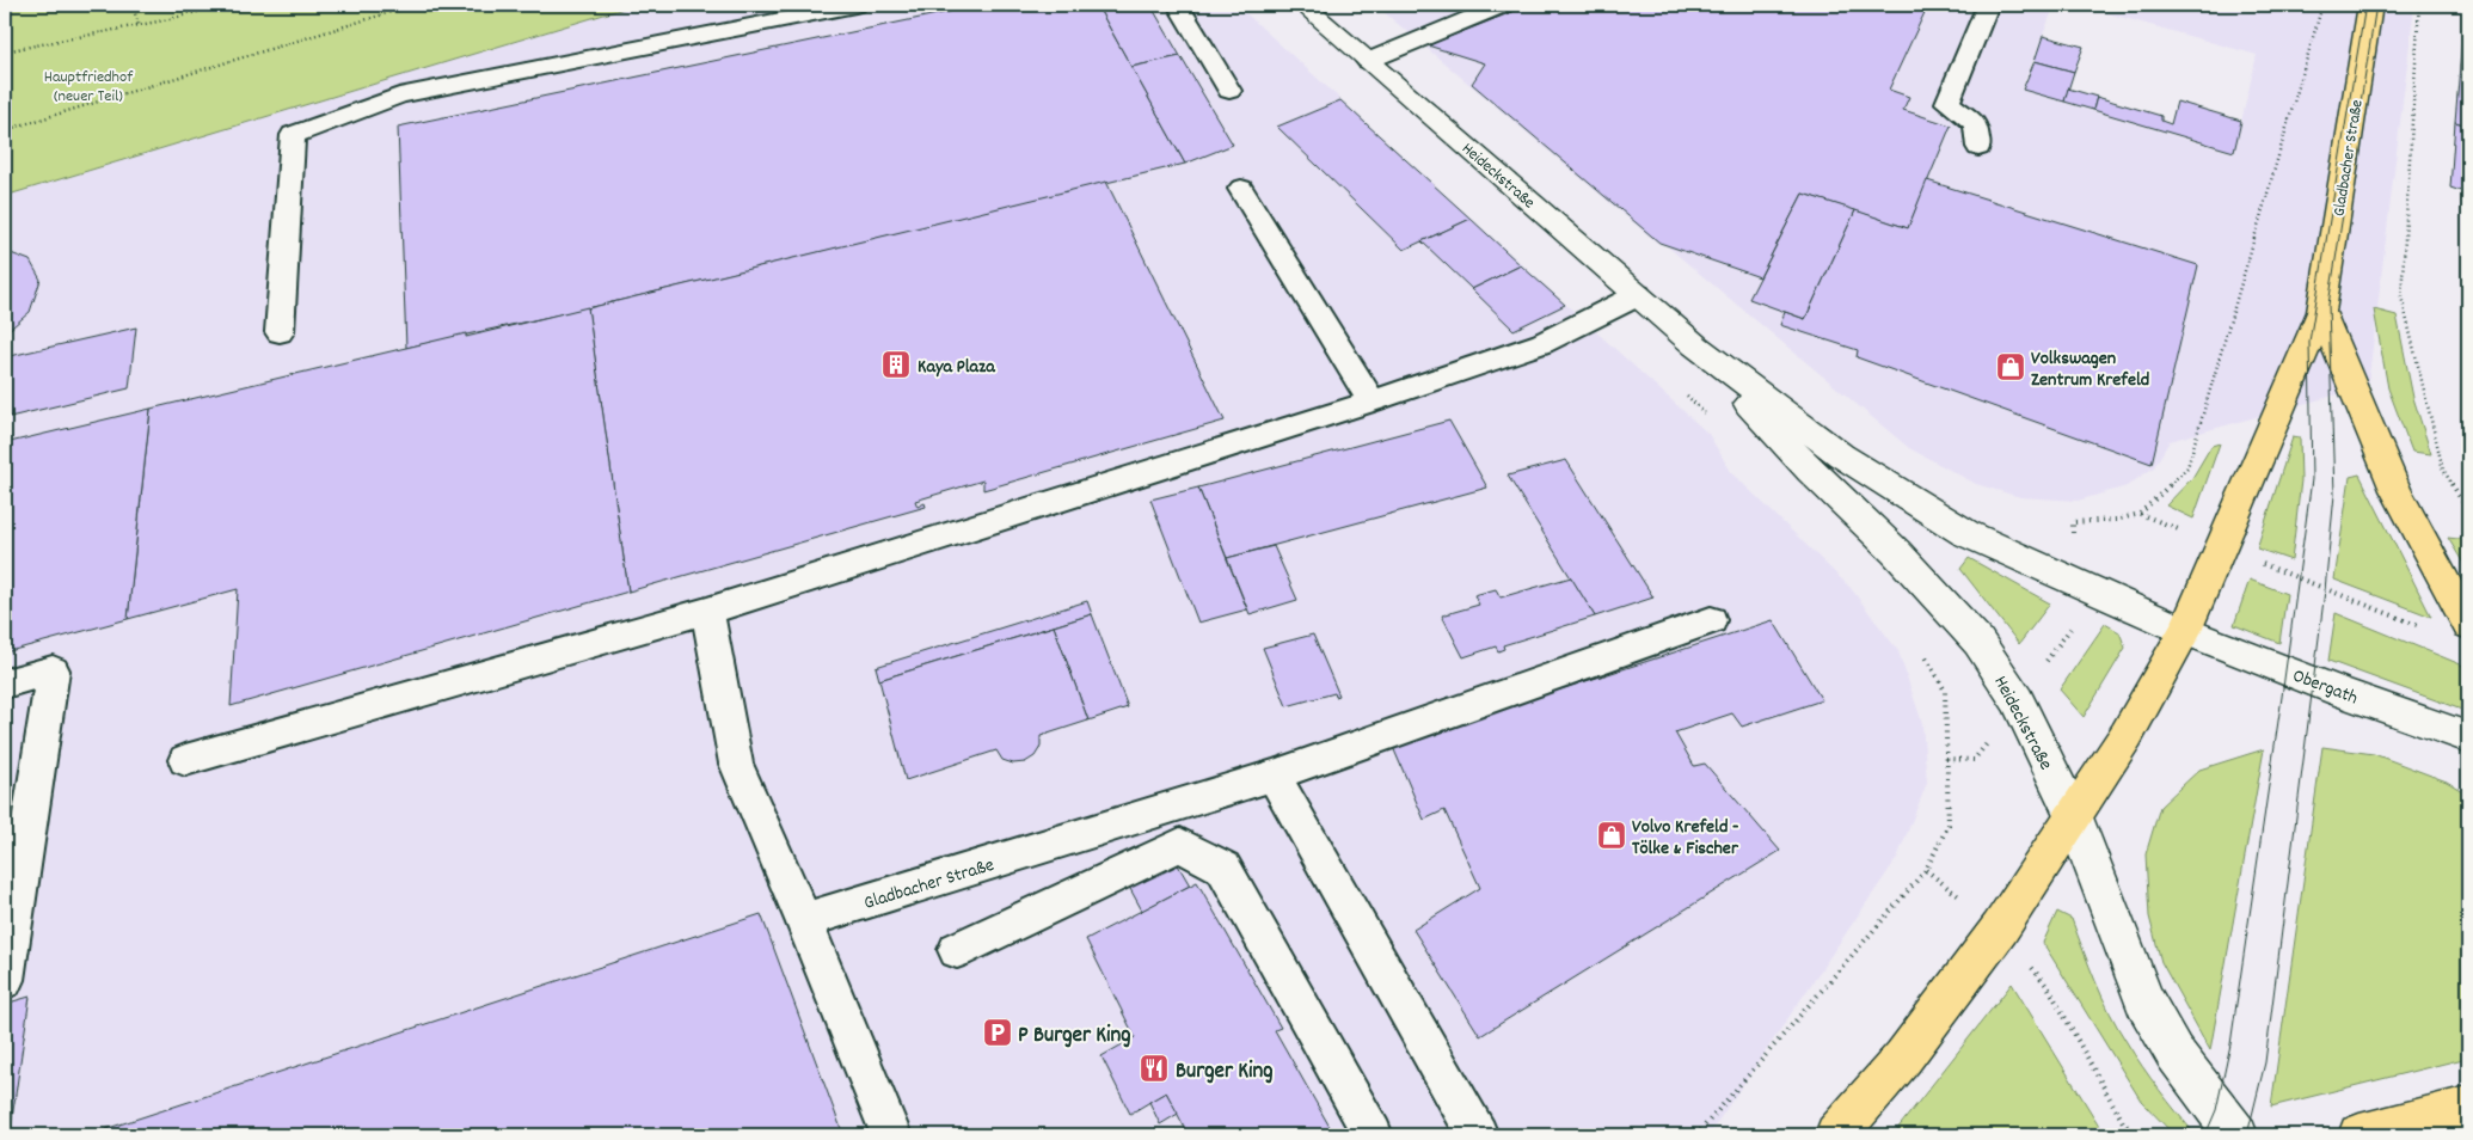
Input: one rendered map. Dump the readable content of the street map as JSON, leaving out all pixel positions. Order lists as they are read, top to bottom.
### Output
{
  "streets": {
    "main road": ["Gladbacher Straße"],
    "street": ["Heideckstraße", "Obergath"]
  },
  "crossings": [
    ["Gladbacher Straße", "Heideckstraße"],
    ["Gladbacher Straße", "Obergath"],
    ["Heideckstraße", "Obergath"]
  ],
  "parks": ["Hauptfriedhof (neuer Teil)"],
  "places": {
    "building": ["Kaya Plaza"],
    "shop": ["Volkswagen Zentrum Krefeld", "Volvo Krefeld - Tölke & Fischer"],
    "parking": ["P Burger King"],
    "restaurant": ["Burger King"]
  }
}
